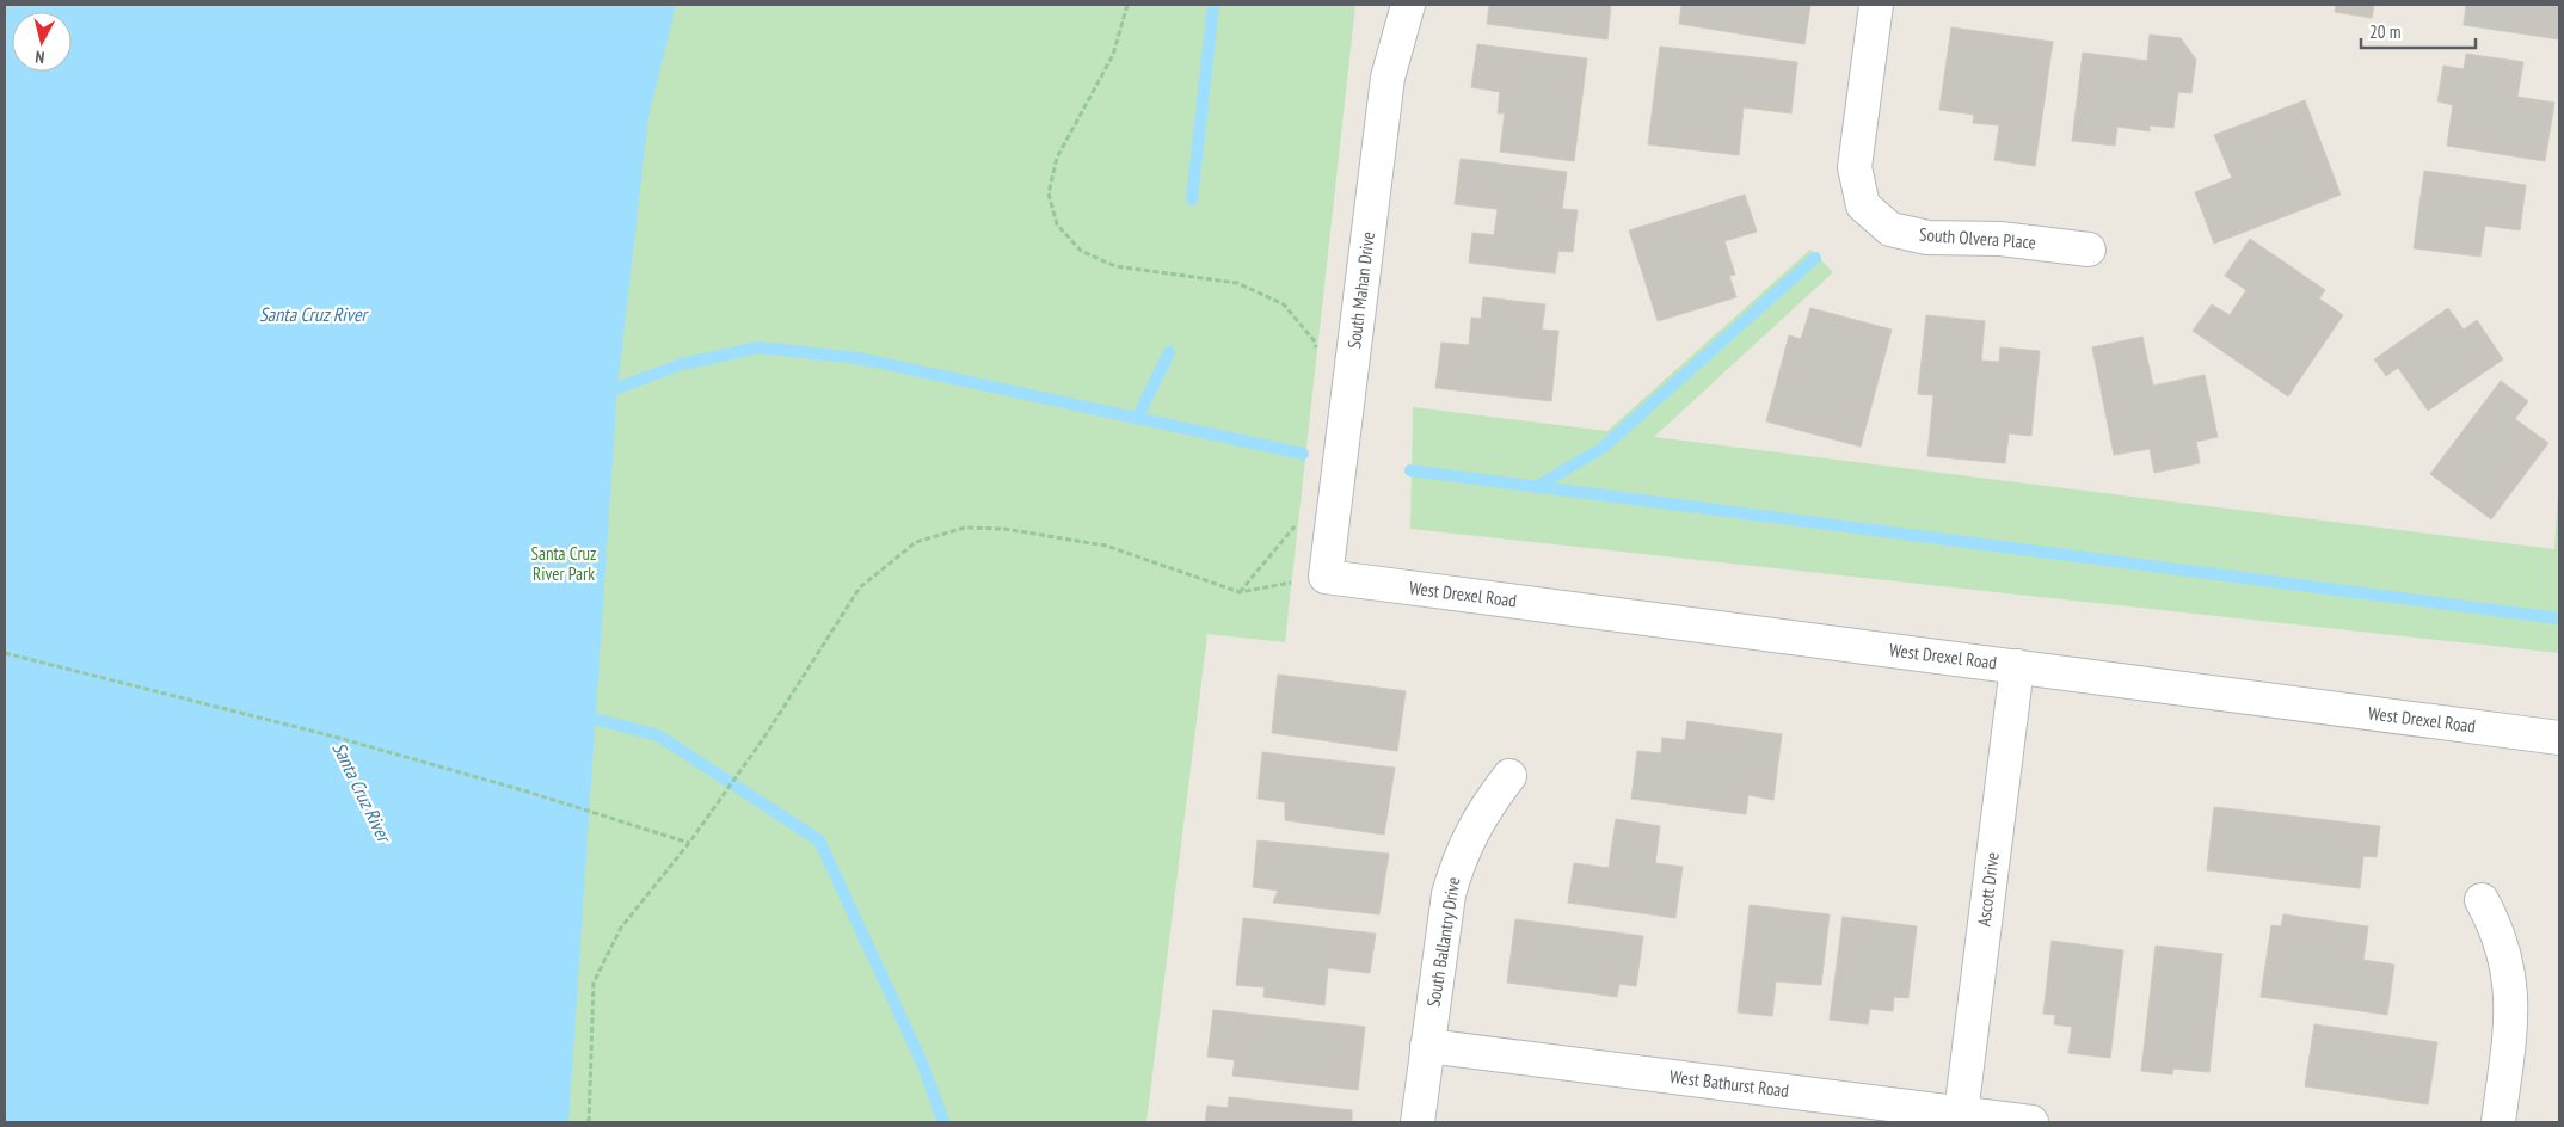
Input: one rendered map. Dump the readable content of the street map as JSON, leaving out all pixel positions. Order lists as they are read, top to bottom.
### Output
{
  "streets": {
    "street": [
      "South Olvera Place",
      "South Mahan Drive",
      "West Drexel Road",
      "Ascott Drive",
      "South Ballantry Drive",
      "West Bathurst Road"
    ]
  },
  "crossings": [
    ["South Mahan Drive", "West Drexel Road"],
    ["West Drexel Road", "Ascott Drive"],
    ["Ascott Drive", "West Bathurst Road"],
    ["South Ballantry Drive", "West Bathurst Road"]
  ],
  "water": ["Santa Cruz River"],
  "parks": ["Santa Cruz River Park"],
  "scale_bar": "20 m",
  "north": "bottom"
}
